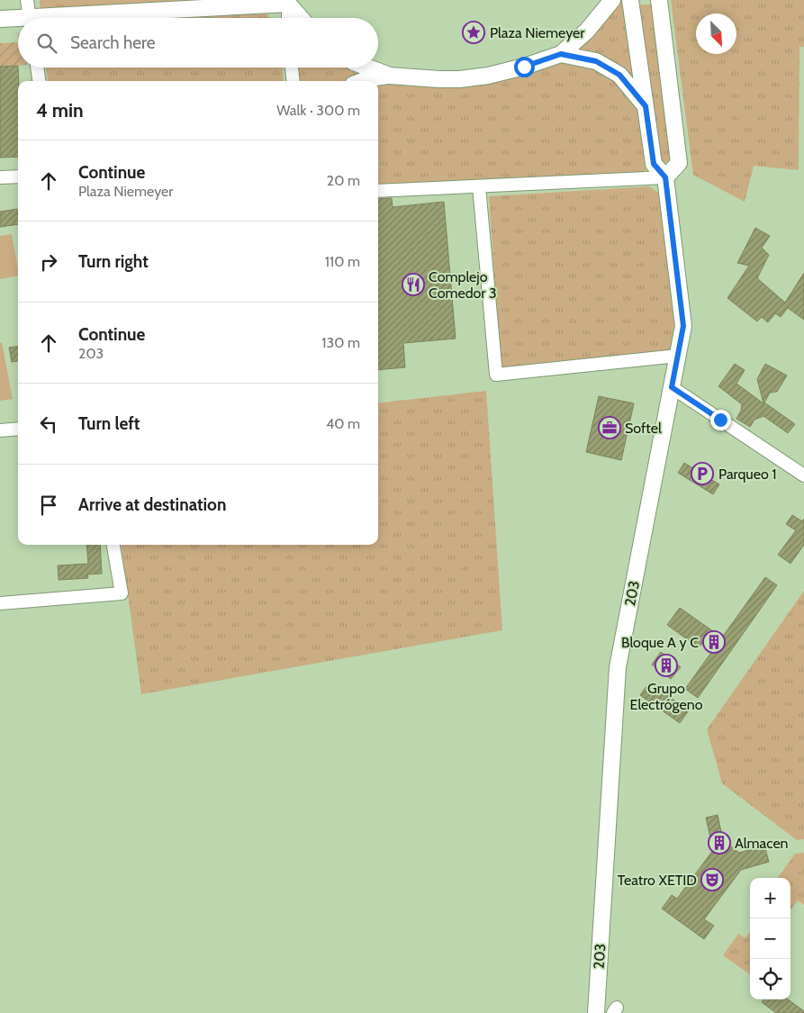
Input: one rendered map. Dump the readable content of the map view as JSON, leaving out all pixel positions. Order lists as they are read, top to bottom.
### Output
{
  "streets": {
    "street": ["203"]
  },
  "places": {
    "place": ["Plaza Niemeyer"],
    "restaurant": ["Complejo Comedor 3"],
    "office": ["Softel"],
    "parking": ["Parqueo 1"],
    "building": ["Bloque A y C", "Grupo Electrógeno", "Almacen"],
    "theatre": ["Teatro XETID"]
  },
  "north": "bottom right",
  "page": {
    "search": "Search here",
    "heading": ["4 min", "Walk · 300 m"],
    "list": [
      ["Continue", "Plaza Niemeyer", "20 m"],
      ["Turn right", "110 m"],
      ["Continue", "203", "130 m"],
      ["Turn left", "40 m"],
      "Arrive at destination"
    ],
    "map_buttons": ["+", "−"]
  }
}
